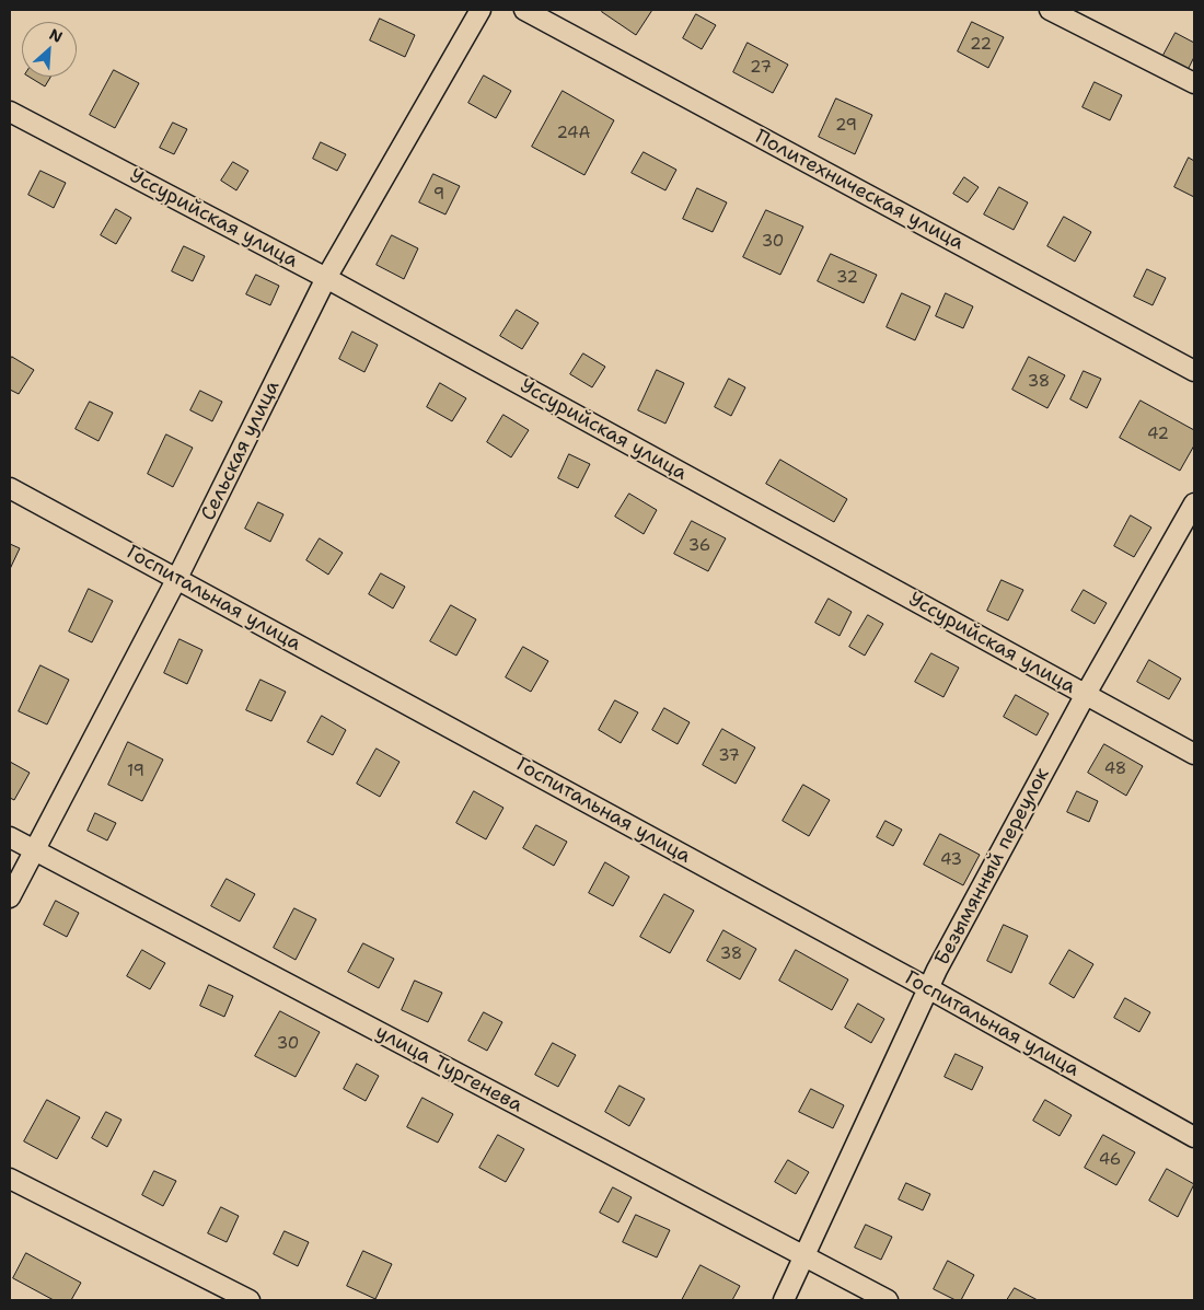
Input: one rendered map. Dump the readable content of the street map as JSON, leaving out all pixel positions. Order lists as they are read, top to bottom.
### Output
{
  "streets": {
    "street": [
      "Политехническая улица",
      "Уссурийская улица",
      "Сельская улица",
      "Госпитальная улица",
      "Безымянный переулок",
      "улица Тургенева"
    ]
  },
  "crossings": [
    ["Уссурийская улица", "Сельская улица"],
    ["Уссурийская улица", "Безымянный переулок"],
    ["Сельская улица", "Госпитальная улица"],
    ["Сельская улица", "улица Тургенева"],
    ["Госпитальная улица", "Безымянный переулок"],
    ["Безымянный переулок", "улица Тургенева"]
  ],
  "house_numbers": [
    "22",
    "27",
    "29",
    "24А",
    "9",
    "30",
    "32",
    "38",
    "42",
    "36",
    "37",
    "48",
    "19",
    "43",
    "38",
    "30",
    "46"
  ],
  "north": "top right"
}
